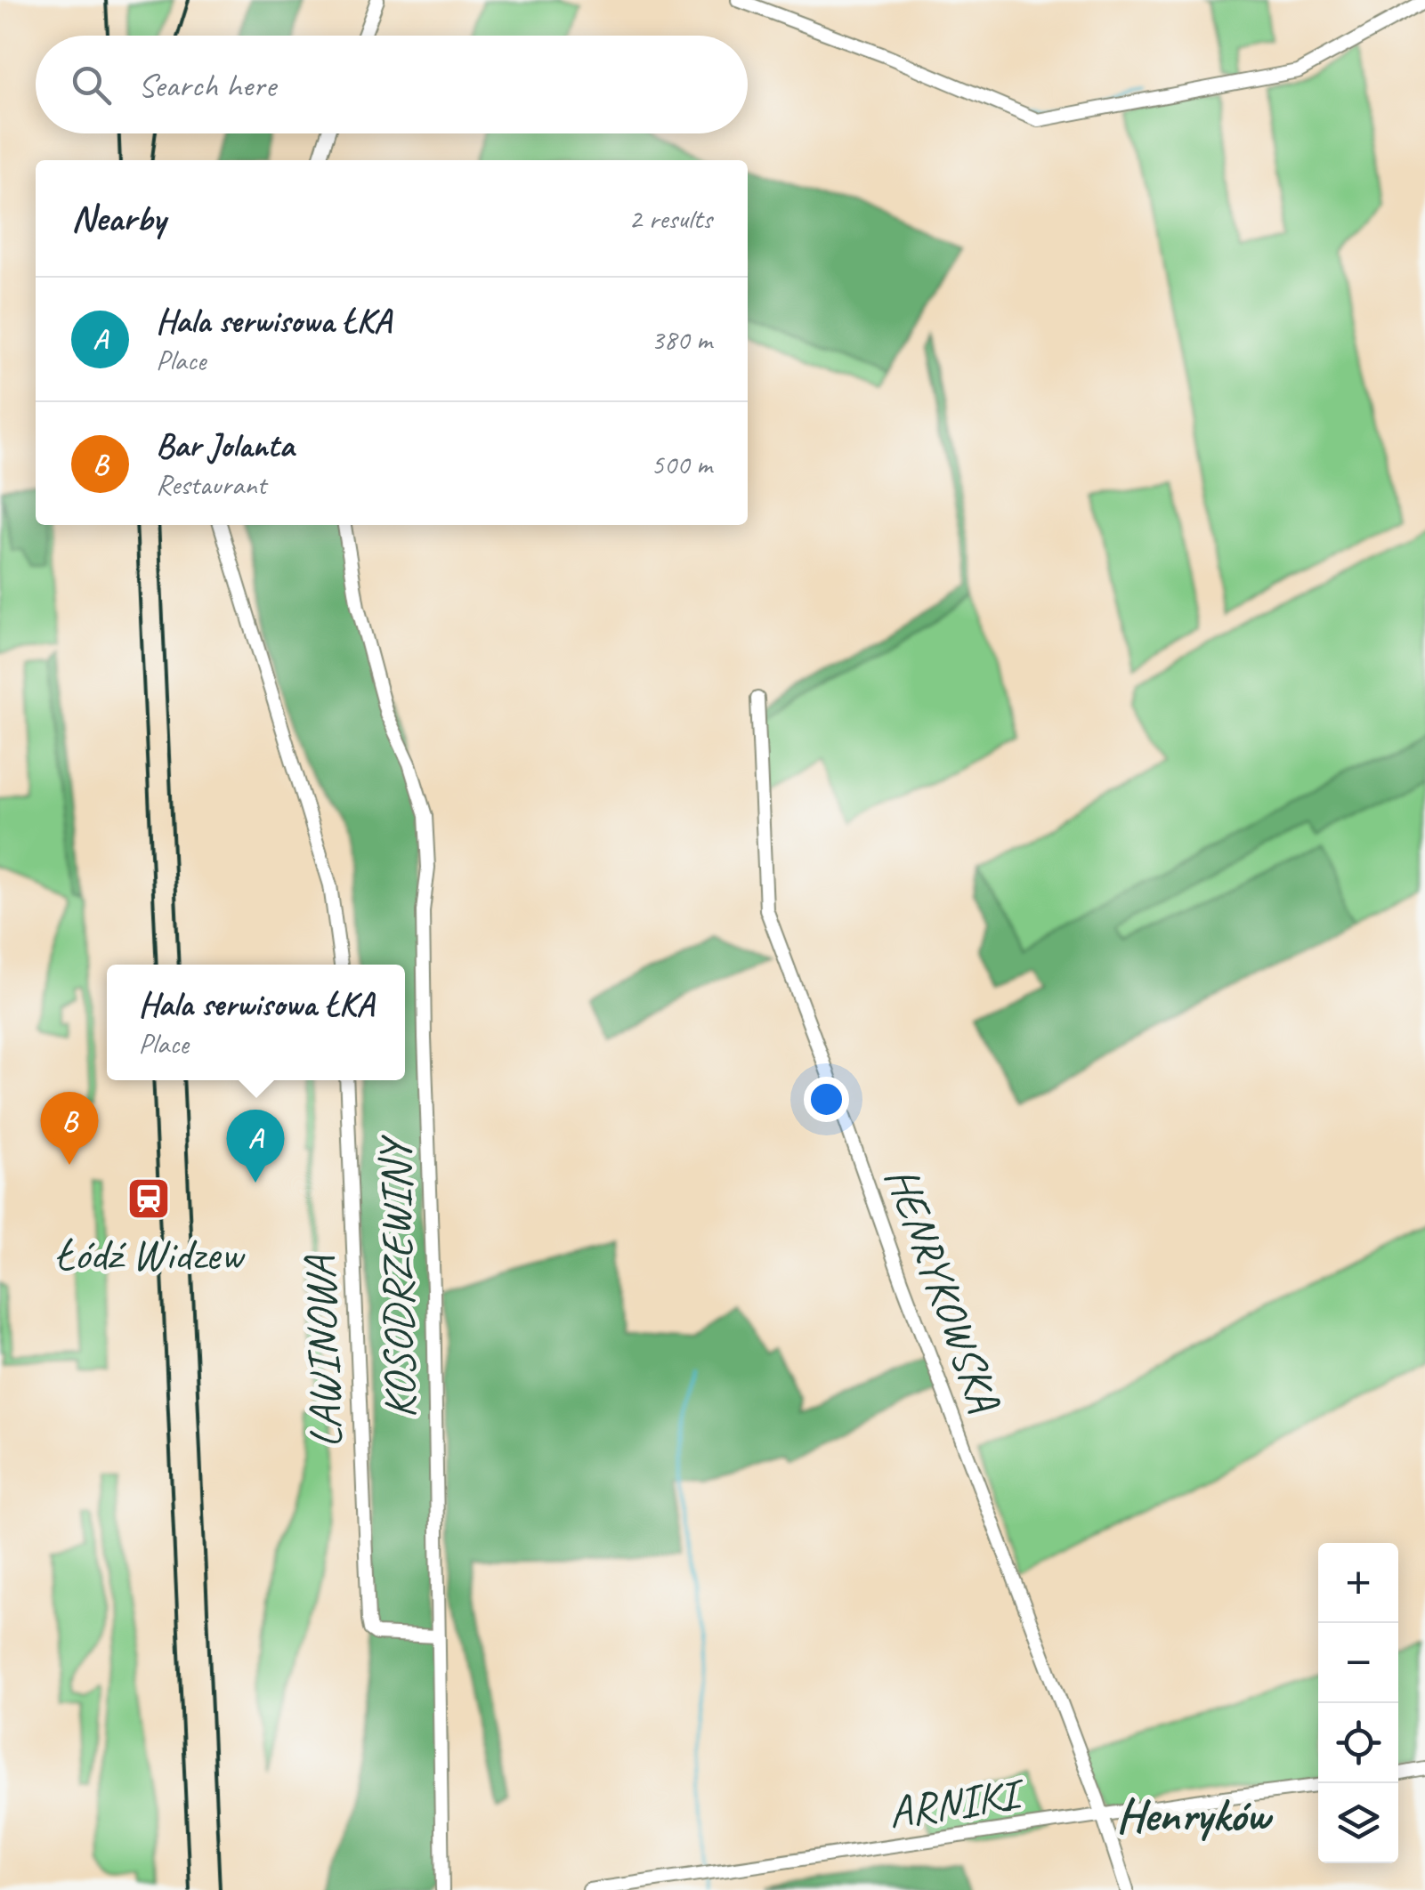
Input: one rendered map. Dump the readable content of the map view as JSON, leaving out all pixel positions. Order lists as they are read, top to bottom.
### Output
{
  "streets": {
    "street": [
      "KOSODRZEWINY",
      "HENRYKOWSKA",
      "LAWINOWA",
      "ARNIKI"
    ]
  },
  "crossings": [
    ["KOSODRZEWINY", "LAWINOWA"],
    ["HENRYKOWSKA", "ARNIKI"]
  ],
  "districts": ["Henryków"],
  "places": {
    "station": ["Łódź Widzew"]
  },
  "page": {
    "search": "Search here",
    "heading": ["Nearby", "2 results"],
    "list": [
      {
        "mark": "A",
        "name": "Hala serwisowa ŁKA",
        "note": "Place",
        "value": "380 m"
      },
      {
        "mark": "B",
        "name": "Bar Jolanta",
        "note": "Restaurant",
        "value": "500 m"
      }
    ],
    "popup": ["Hala serwisowa ŁKA", "Place"],
    "pins": ["B", "A"],
    "map_buttons": ["+", "−"]
  }
}
